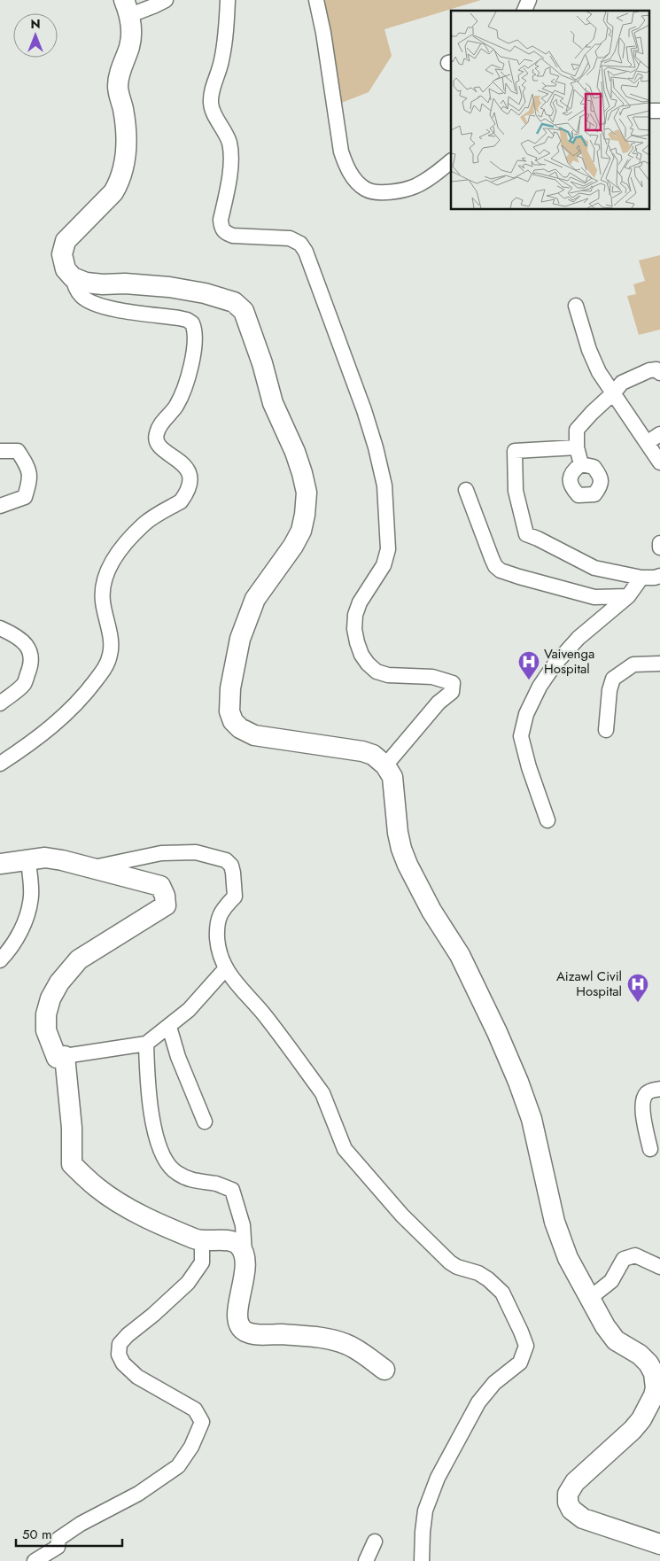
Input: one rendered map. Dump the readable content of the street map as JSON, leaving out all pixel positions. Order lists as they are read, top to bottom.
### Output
{
  "places": {
    "hospital": ["Vaivenga Hospital", "Aizawl Civil Hospital"]
  },
  "scale_bar": "50 m",
  "north": "top"
}
